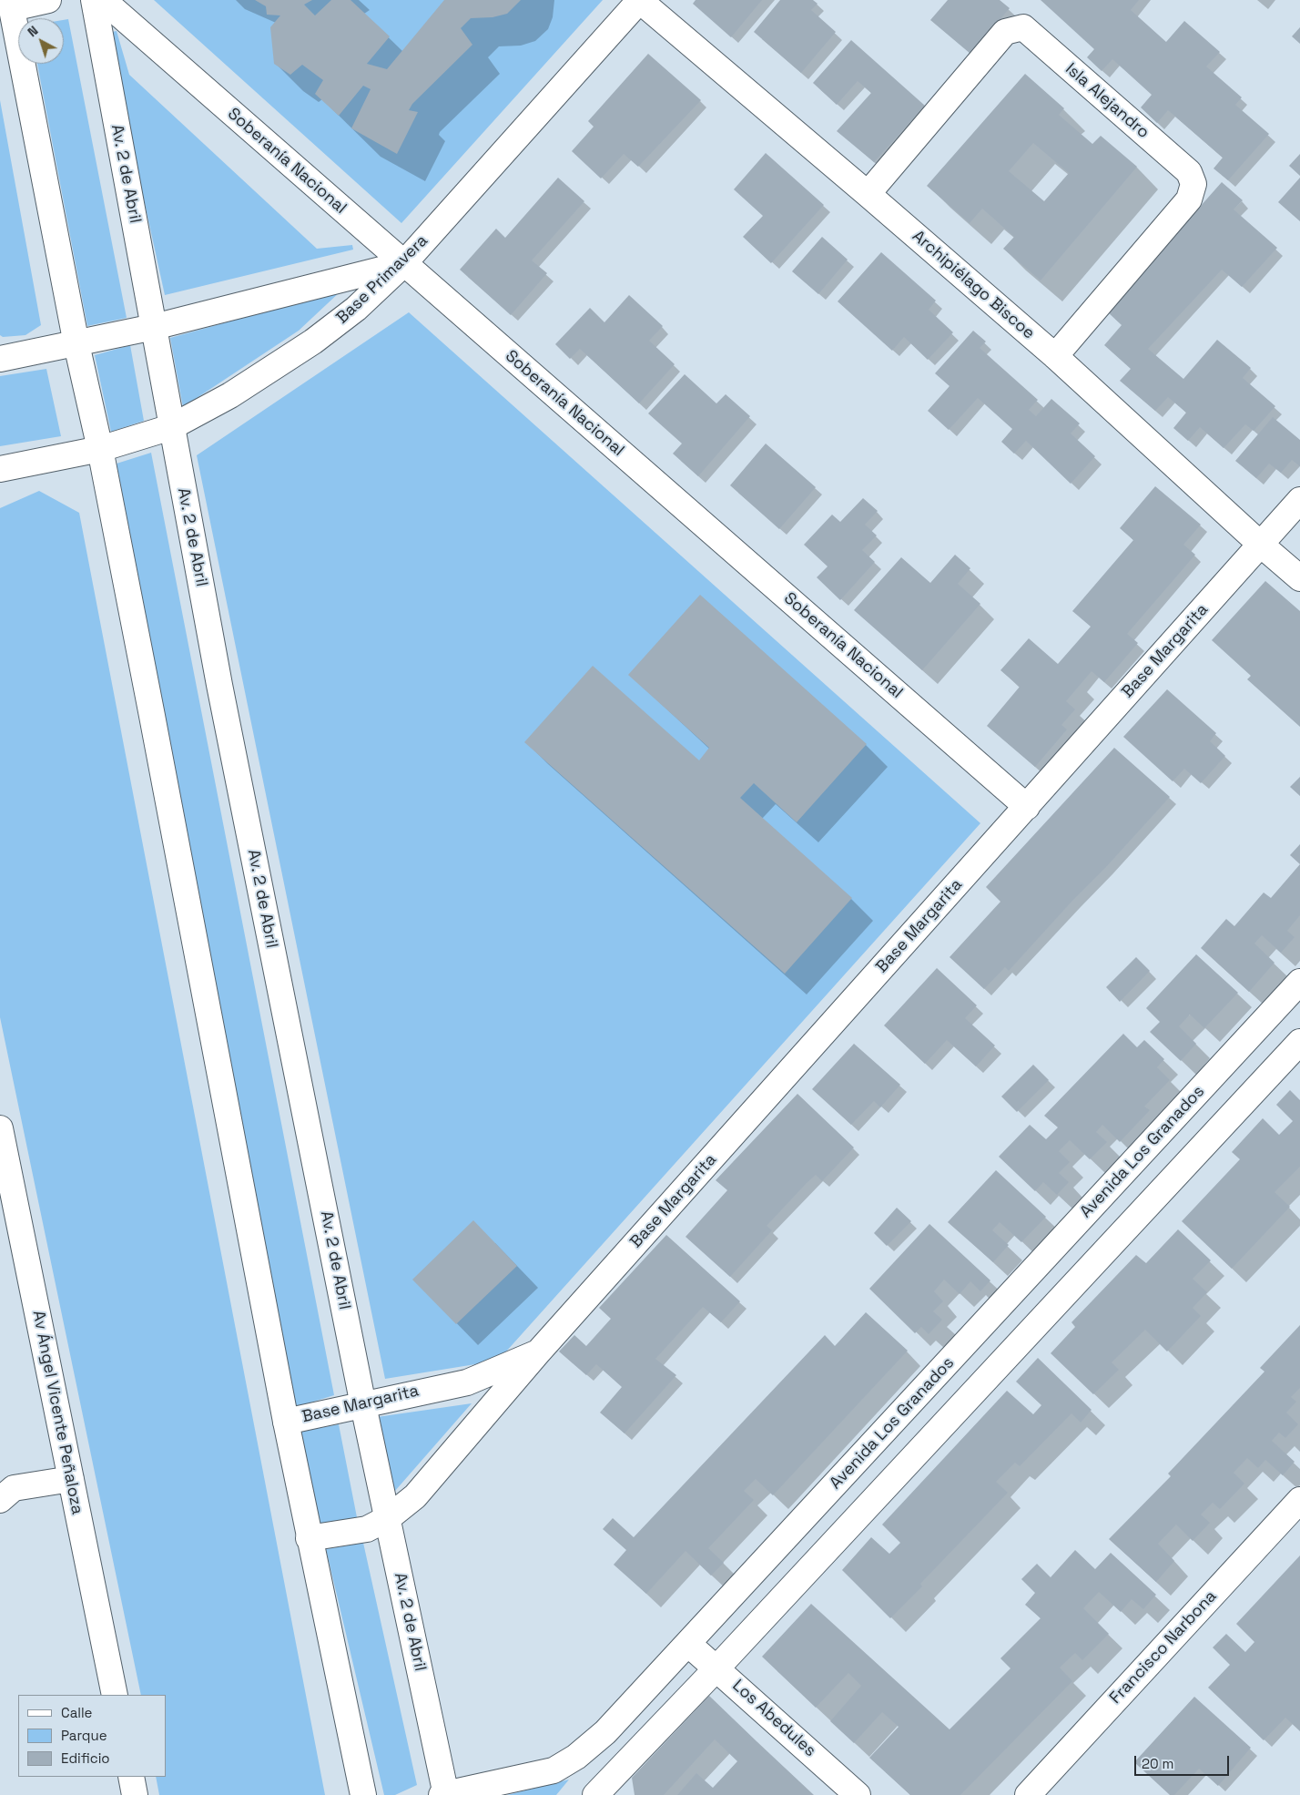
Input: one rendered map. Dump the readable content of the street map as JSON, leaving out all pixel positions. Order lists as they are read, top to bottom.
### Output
{
  "streets": {
    "street": [
      "Isla Alejandro",
      "Soberanía Nacional",
      "Av. 2 de Abril",
      "Base Primavera",
      "Archipiélago Biscoe",
      "Base Margarita",
      "Avenida Los Granados",
      "Av Ángel Vicente Peñaloza",
      "Francisco Narbona",
      "Los Abedules"
    ]
  },
  "crossings": [
    ["Isla Alejandro", "Archipiélago Biscoe"],
    ["Soberanía Nacional", "Base Primavera"],
    ["Soberanía Nacional", "Base Margarita"],
    ["Av. 2 de Abril", "Base Primavera"],
    ["Av. 2 de Abril", "Base Margarita"],
    ["Av. 2 de Abril", "Avenida Los Granados"],
    ["Base Primavera", "Archipiélago Biscoe"],
    ["Archipiélago Biscoe", "Base Margarita"],
    ["Avenida Los Granados", "Los Abedules"]
  ],
  "legend": ["Calle", "Parque", "Edificio"],
  "scale_bar": "20 m",
  "north": "top left"
}
